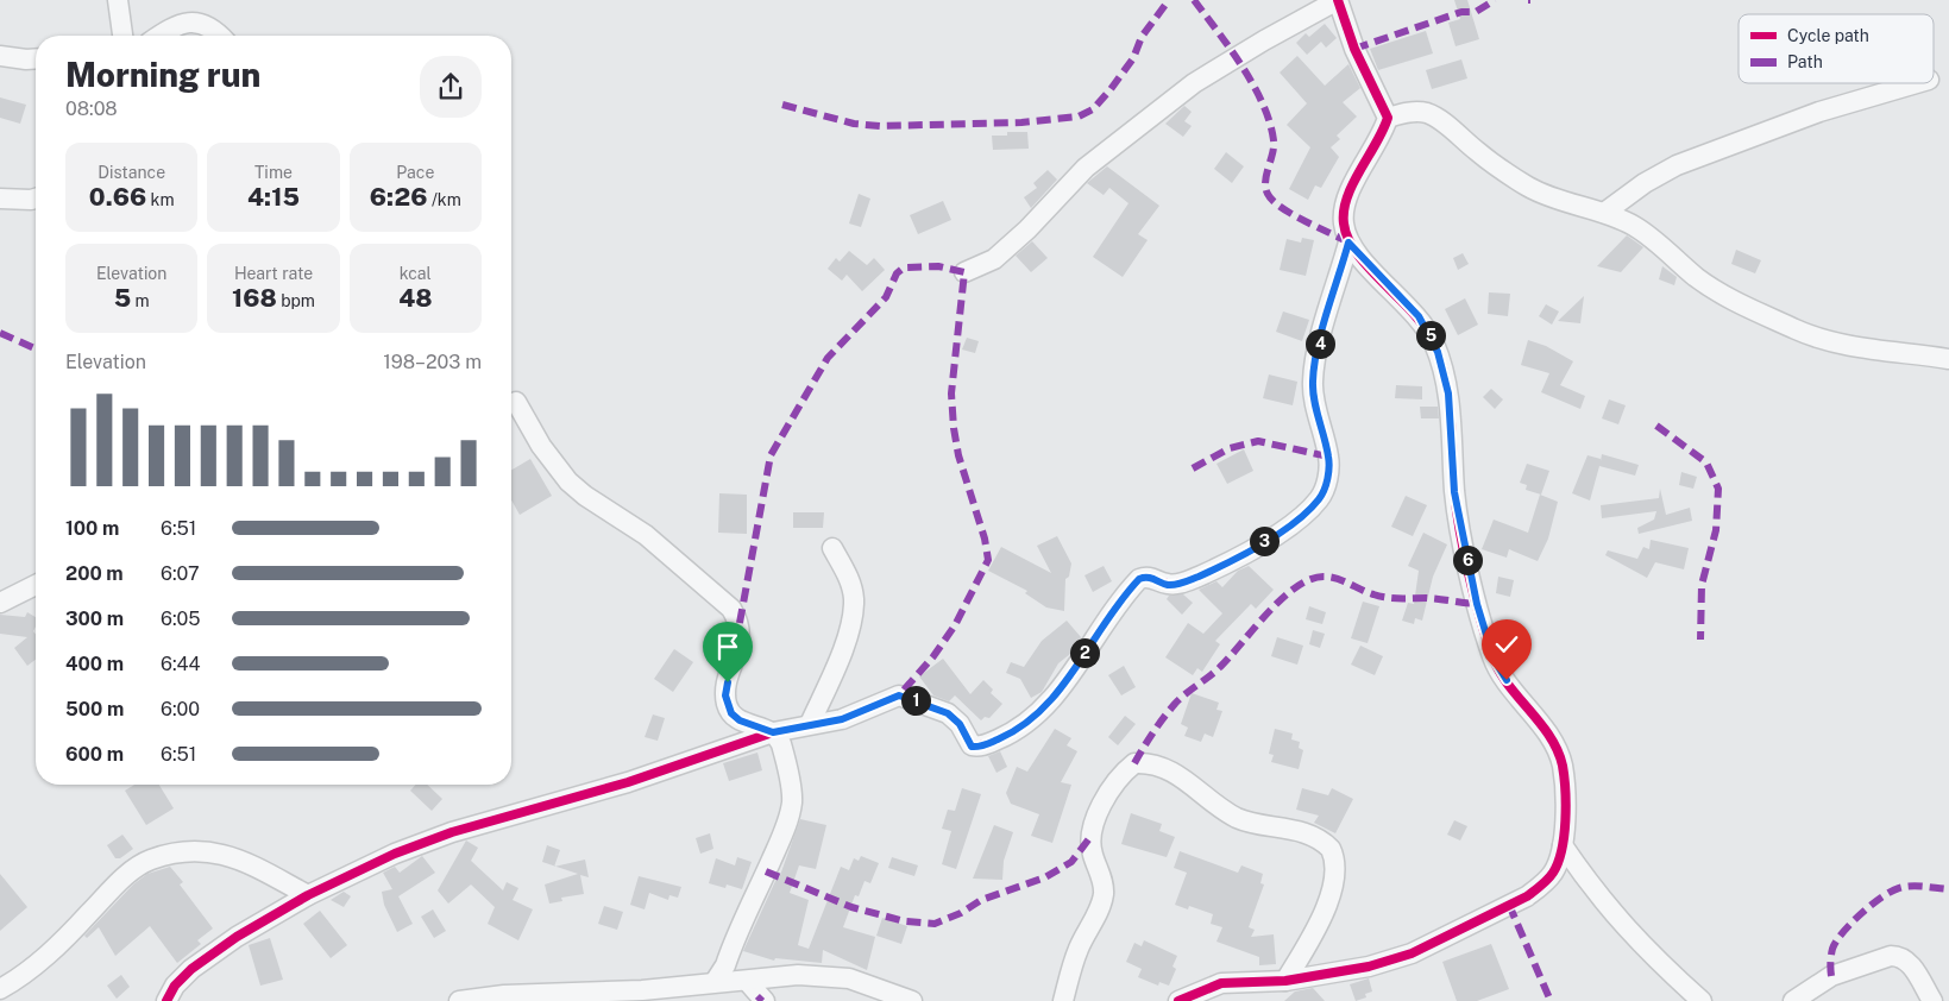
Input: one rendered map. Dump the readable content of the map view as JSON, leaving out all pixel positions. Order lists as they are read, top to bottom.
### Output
{
  "legend": ["Cycle path", "Path"],
  "page": {
    "heading": ["Morning run", "08:08"],
    "stats": [
      ["Distance", "0.66 km"],
      ["Time", "4:15"],
      ["Pace", "6:26 /km"],
      ["Elevation", "5 m"],
      ["Heart rate", "168 bpm"],
      ["kcal", "48"]
    ],
    "pins": [
      "5",
      "4",
      "3",
      "6",
      "2",
      "1"
    ],
    "chart": ["Elevation", "198–203 m"],
    "list": [
      {
        "name": "100 m",
        "note": "6:51"
      },
      {
        "name": "200 m",
        "note": "6:07"
      },
      {
        "name": "300 m",
        "note": "6:05"
      },
      {
        "name": "400 m",
        "note": "6:44"
      },
      {
        "name": "500 m",
        "note": "6:00"
      },
      {
        "name": "600 m",
        "note": "6:51"
      }
    ]
  }
}
